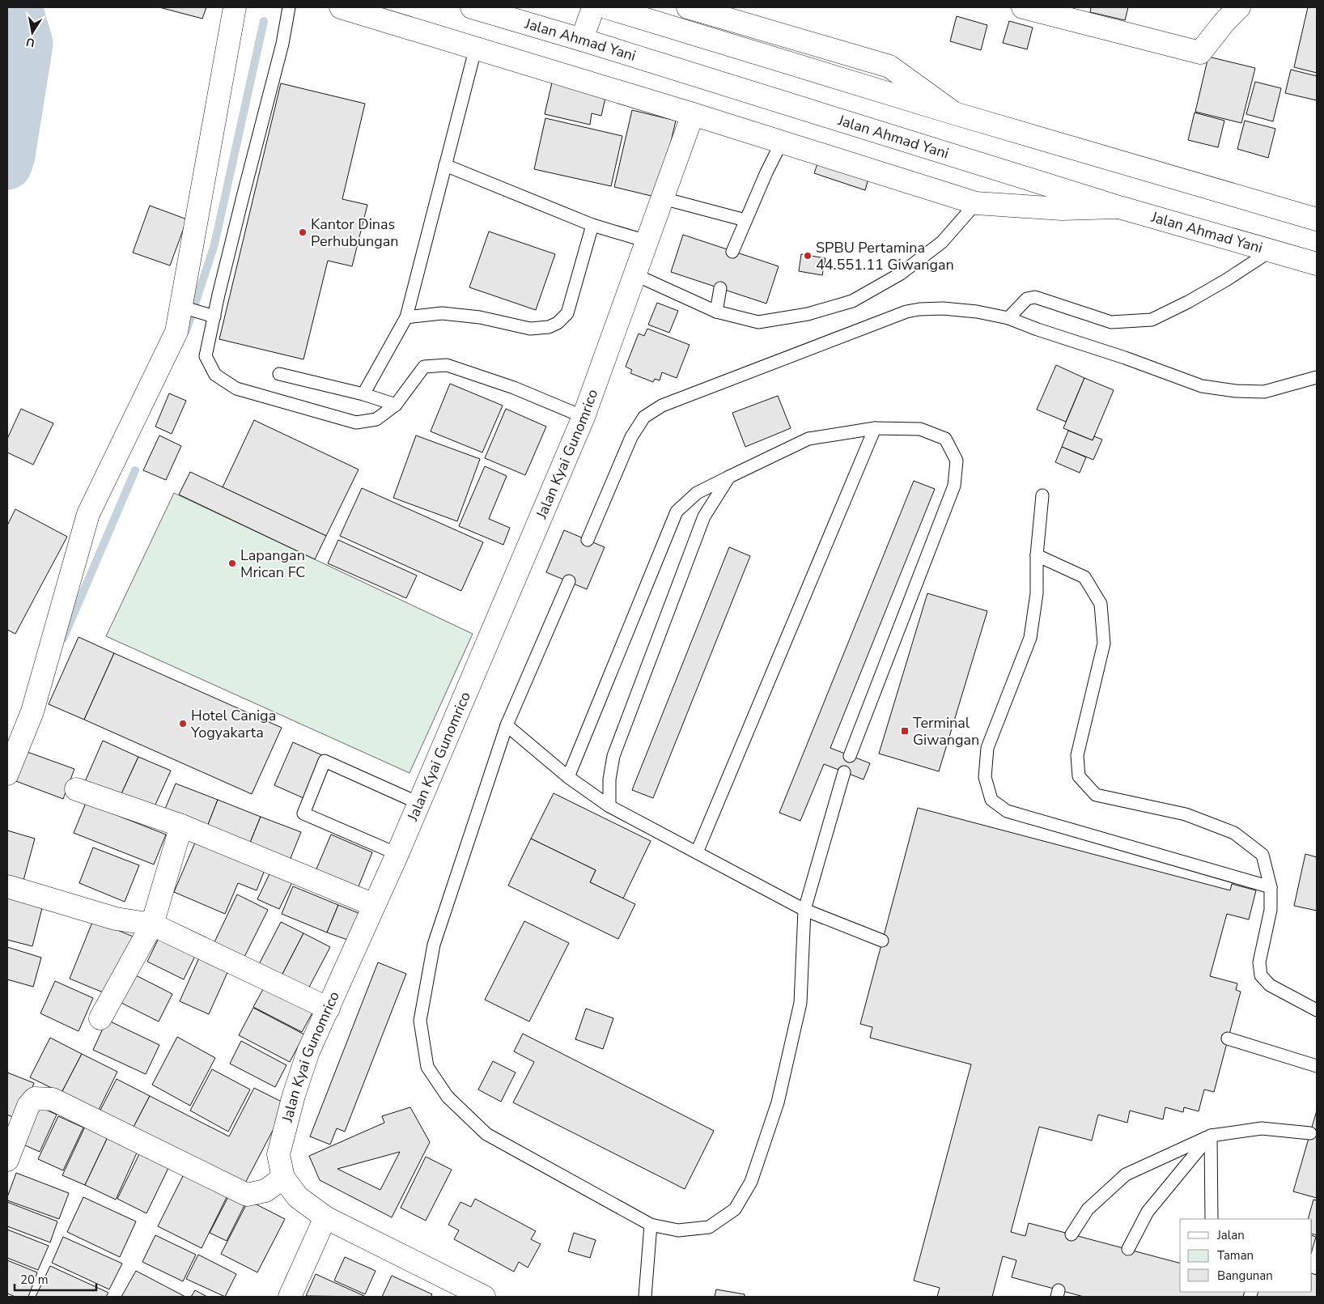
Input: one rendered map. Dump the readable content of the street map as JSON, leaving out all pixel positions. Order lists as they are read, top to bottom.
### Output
{
  "streets": {
    "main road": ["Jalan Ahmad Yani", "Jalan Kyai Gunomrico"]
  },
  "places": {
    "other": [
      "Kantor Dinas Perhubungan",
      "SPBU Pertamina 44.551.11 Giwangan",
      "Lapangan Mrican FC",
      "Hotel Caniga Yogyakarta"
    ],
    "transit": ["Terminal Giwangan"]
  },
  "legend": ["Jalan", "Taman", "Bangunan"],
  "scale_bar": "20 m",
  "north": "bottom"
}
